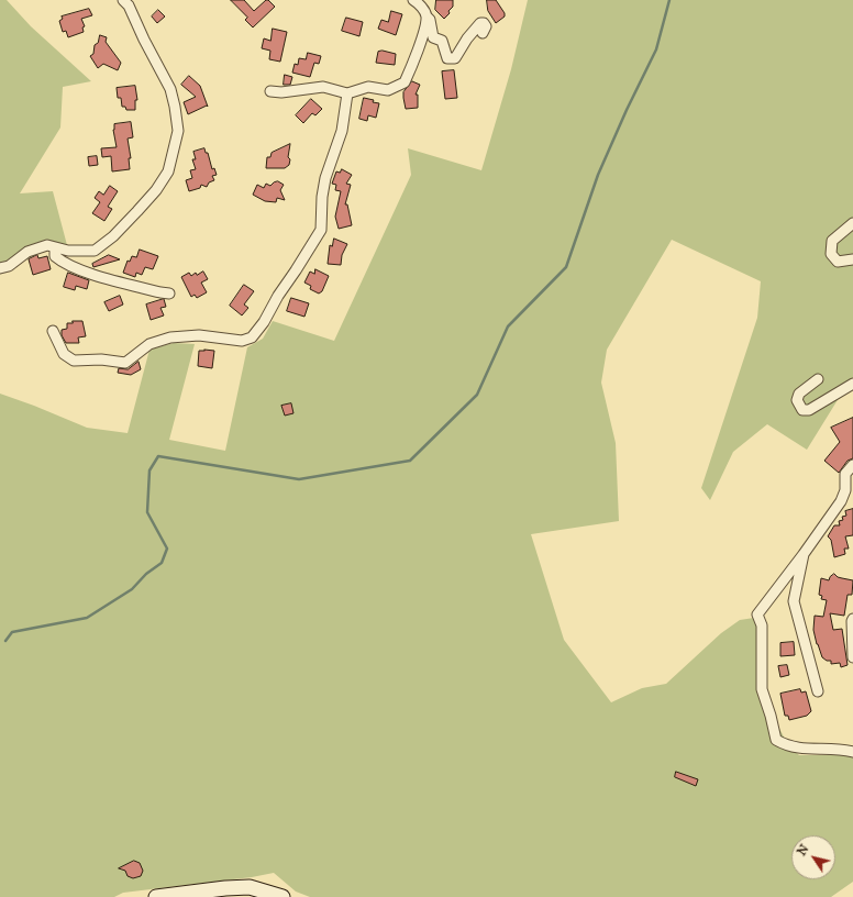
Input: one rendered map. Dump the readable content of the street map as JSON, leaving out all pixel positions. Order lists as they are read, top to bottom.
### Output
{
  "north": "top left"
}
